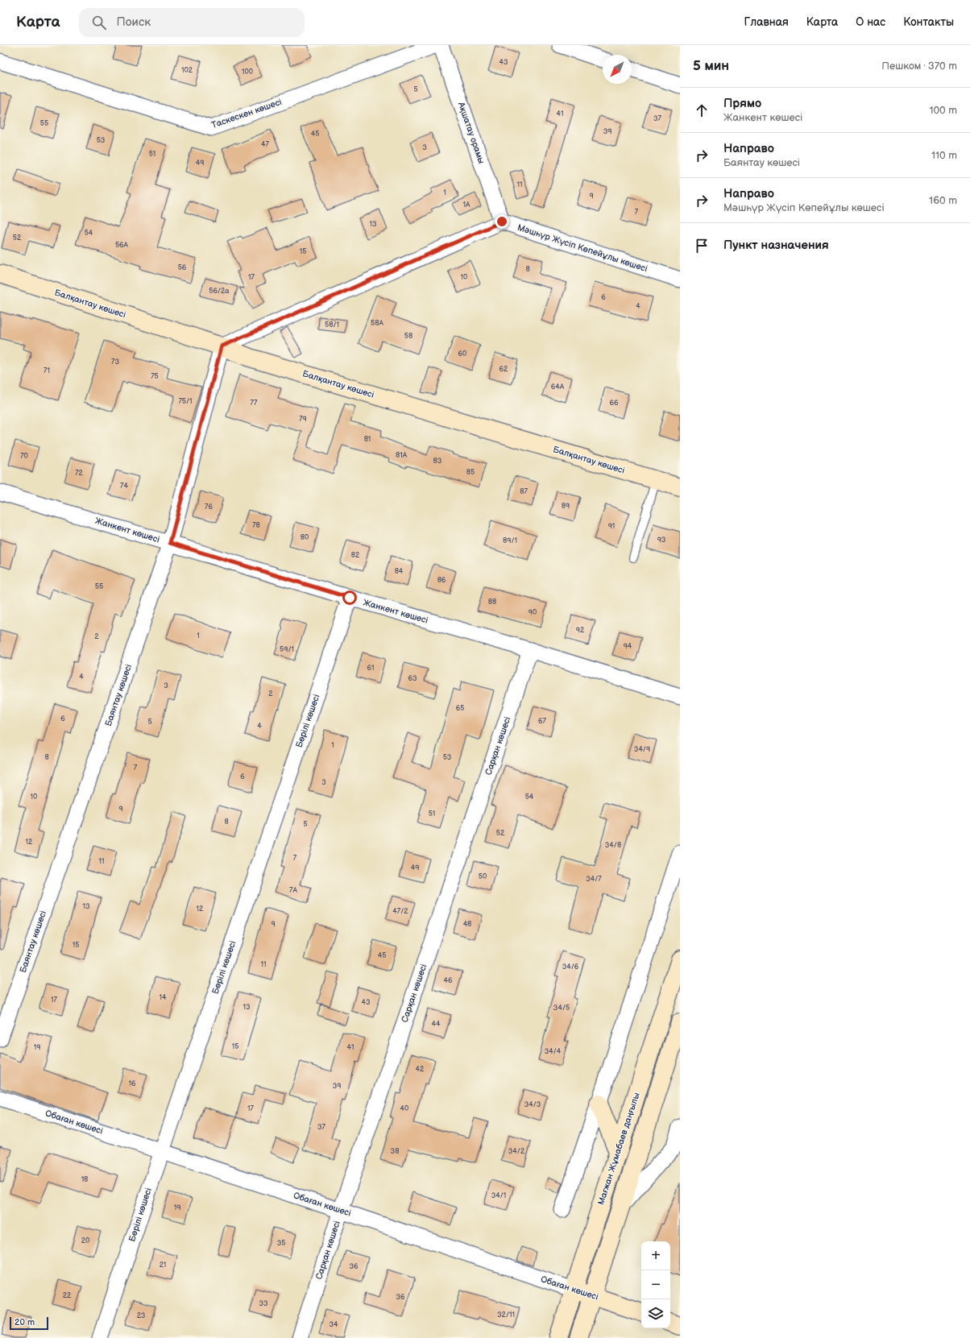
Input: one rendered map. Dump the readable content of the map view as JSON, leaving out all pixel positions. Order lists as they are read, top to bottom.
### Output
{
  "streets": {
    "street": [
      "Таскескен көшесі",
      "Ақшатау орамы",
      "Мәшһүр Жүсіп Көпейұлы көшесі",
      "Балқантау көшесі",
      "Жанкент көшесі",
      "Баянтау көшесі",
      "Бөрілі көшесі",
      "Сарқан көшесі",
      "Обаған көшесі",
      "Мағжан Жұмабаев даңғылы"
    ]
  },
  "crossings": [
    ["Ақшатау орамы", "Мәшһүр Жүсіп Көпейұлы көшесі"],
    ["Балқантау көшесі", "Баянтау көшесі"],
    ["Жанкент көшесі", "Баянтау көшесі"],
    ["Жанкент көшесі", "Бөрілі көшесі"],
    ["Жанкент көшесі", "Сарқан көшесі"],
    ["Бөрілі көшесі", "Обаған көшесі"],
    ["Сарқан көшесі", "Обаған көшесі"],
    ["Обаған көшесі", "Мағжан Жұмабаев даңғылы"]
  ],
  "house_numbers": [
    "43",
    "102",
    "100",
    "5",
    "41",
    "37",
    "55",
    "39",
    "45",
    "53",
    "47",
    "3",
    "51",
    "49",
    "11",
    "1",
    "9",
    "1А",
    "7",
    "13",
    "54",
    "52",
    "56А",
    "15",
    "56",
    "8",
    "17",
    "10",
    "56/2а",
    "6",
    "4",
    "58А",
    "58/1",
    "58",
    "60",
    "73",
    "62",
    "71",
    "75",
    "64А",
    "75/1",
    "77",
    "66",
    "79",
    "81",
    "81А",
    "70",
    "83",
    "85",
    "72",
    "74",
    "87",
    "89",
    "76",
    "78",
    "91",
    "80",
    "93",
    "89/1",
    "82",
    "84",
    "86",
    "55",
    "88",
    "90",
    "92",
    "1",
    "2",
    "94",
    "59/1",
    "61",
    "4",
    "63",
    "3",
    "2",
    "65",
    "6",
    "67",
    "5",
    "4",
    "1",
    "34/9",
    "8",
    "53",
    "7",
    "6",
    "3",
    "10",
    "54",
    "9",
    "51",
    "8",
    "5",
    "52",
    "12",
    "34/8",
    "7",
    "11",
    "49",
    "50",
    "34/7",
    "7А",
    "13",
    "12",
    "47/2",
    "9",
    "48",
    "15",
    "45",
    "11",
    "34/6",
    "46",
    "14",
    "17",
    "43",
    "13",
    "34/5",
    "44",
    "15",
    "19",
    "41",
    "34/4",
    "42",
    "16",
    "39",
    "34/3",
    "17",
    "40",
    "37",
    "38",
    "34/2",
    "18",
    "34/1",
    "19",
    "20",
    "35",
    "21",
    "36",
    "22",
    "36",
    "33",
    "32/11",
    "23",
    "34"
  ],
  "scale_bar": "20 m",
  "north": "bottom left",
  "page": {
    "header": "Карта",
    "search": "Поиск",
    "nav": [
      "Главная",
      "Карта",
      "О нас",
      "Контакты"
    ],
    "heading": ["5 мин", "Пешком · 370 m"],
    "list": [
      ["Прямо", "Жанкент көшесі", "100 m"],
      ["Направо", "Баянтау көшесі", "110 m"],
      ["Направо", "Мәшһүр Жүсіп Көпейұлы көшесі", "160 m"],
      "Пункт назначения"
    ],
    "map_buttons": ["+", "−"],
    "scale": "20 m"
  }
}
